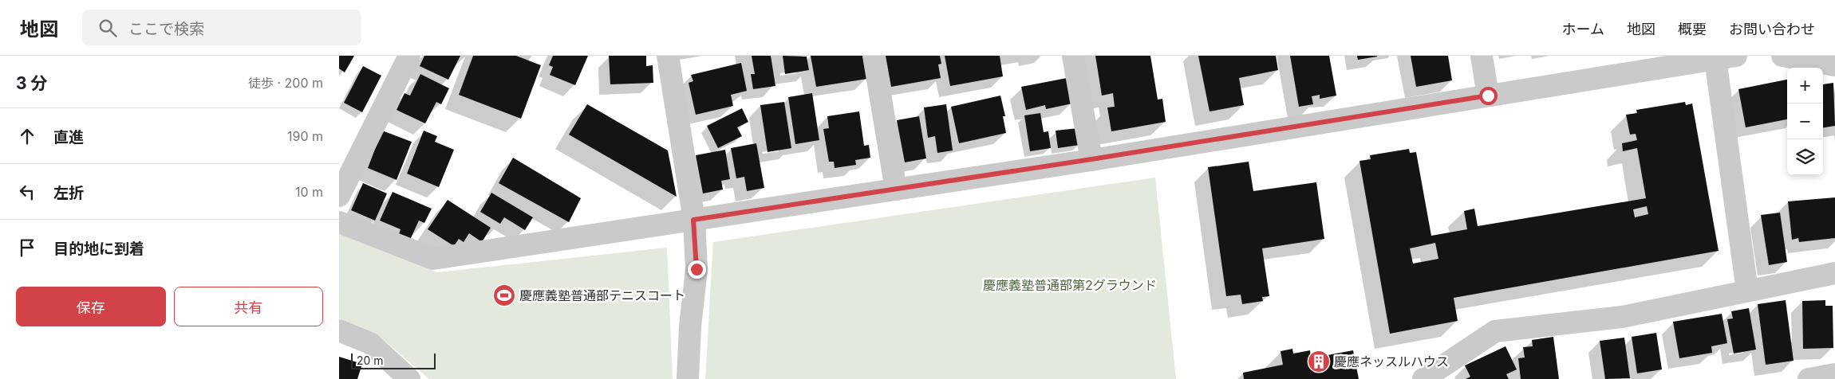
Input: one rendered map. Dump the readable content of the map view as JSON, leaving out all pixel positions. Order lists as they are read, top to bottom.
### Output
{
  "parks": ["慶應義塾普通部第2グラウンド"],
  "places": {
    "sports": ["慶應義塾普通部テニスコート"],
    "building": ["慶應ネッスルハウス"]
  },
  "scale_bar": "20 m",
  "page": {
    "header": "地図",
    "search": "ここで検索",
    "nav": [
      "ホーム",
      "地図",
      "概要",
      "お問い合わせ"
    ],
    "heading": ["3 分", "徒歩 · 200 m"],
    "map_buttons": ["+", "−"],
    "list": [
      ["直進", "190 m"],
      ["左折", "10 m"],
      "目的地に到着"
    ],
    "buttons": ["保存", "共有"],
    "scale": "20 m"
  }
}
